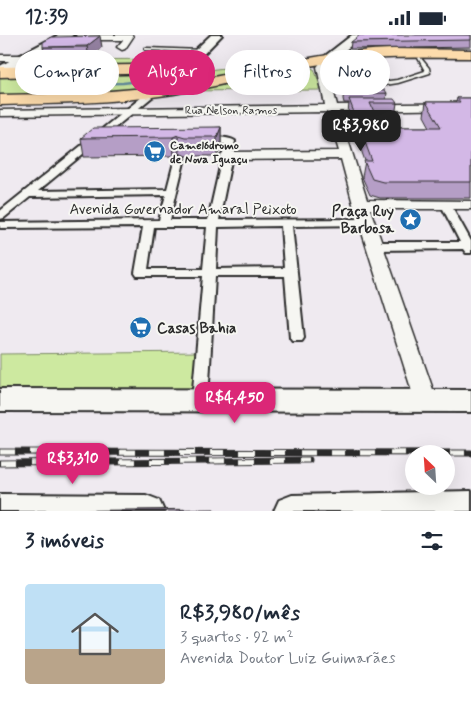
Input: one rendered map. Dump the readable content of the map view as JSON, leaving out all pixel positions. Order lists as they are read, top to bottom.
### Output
{
  "streets": {
    "street": ["Rua Nelson Ramos", "Avenida Governador Amaral Peixoto"]
  },
  "places": {
    "supermarket": ["Camelódromo de Nova Iguaçu", "Casas Bahia"],
    "place": ["Praça Ruy Barbosa"]
  },
  "north": "top left",
  "page": {
    "status": "12:39",
    "chip": [
      "Comprar",
      "Alugar",
      "Filtros",
      "Novo"
    ],
    "price": ["R$3,980", "R$4,450", "R$3,310"],
    "heading": "3 imóveis",
    "list": [
      {
        "name": "R$3,980/mês",
        "note": "3 quartos · 92 m² · Avenida Doutor Luiz Guimarães"
      }
    ]
  }
}
